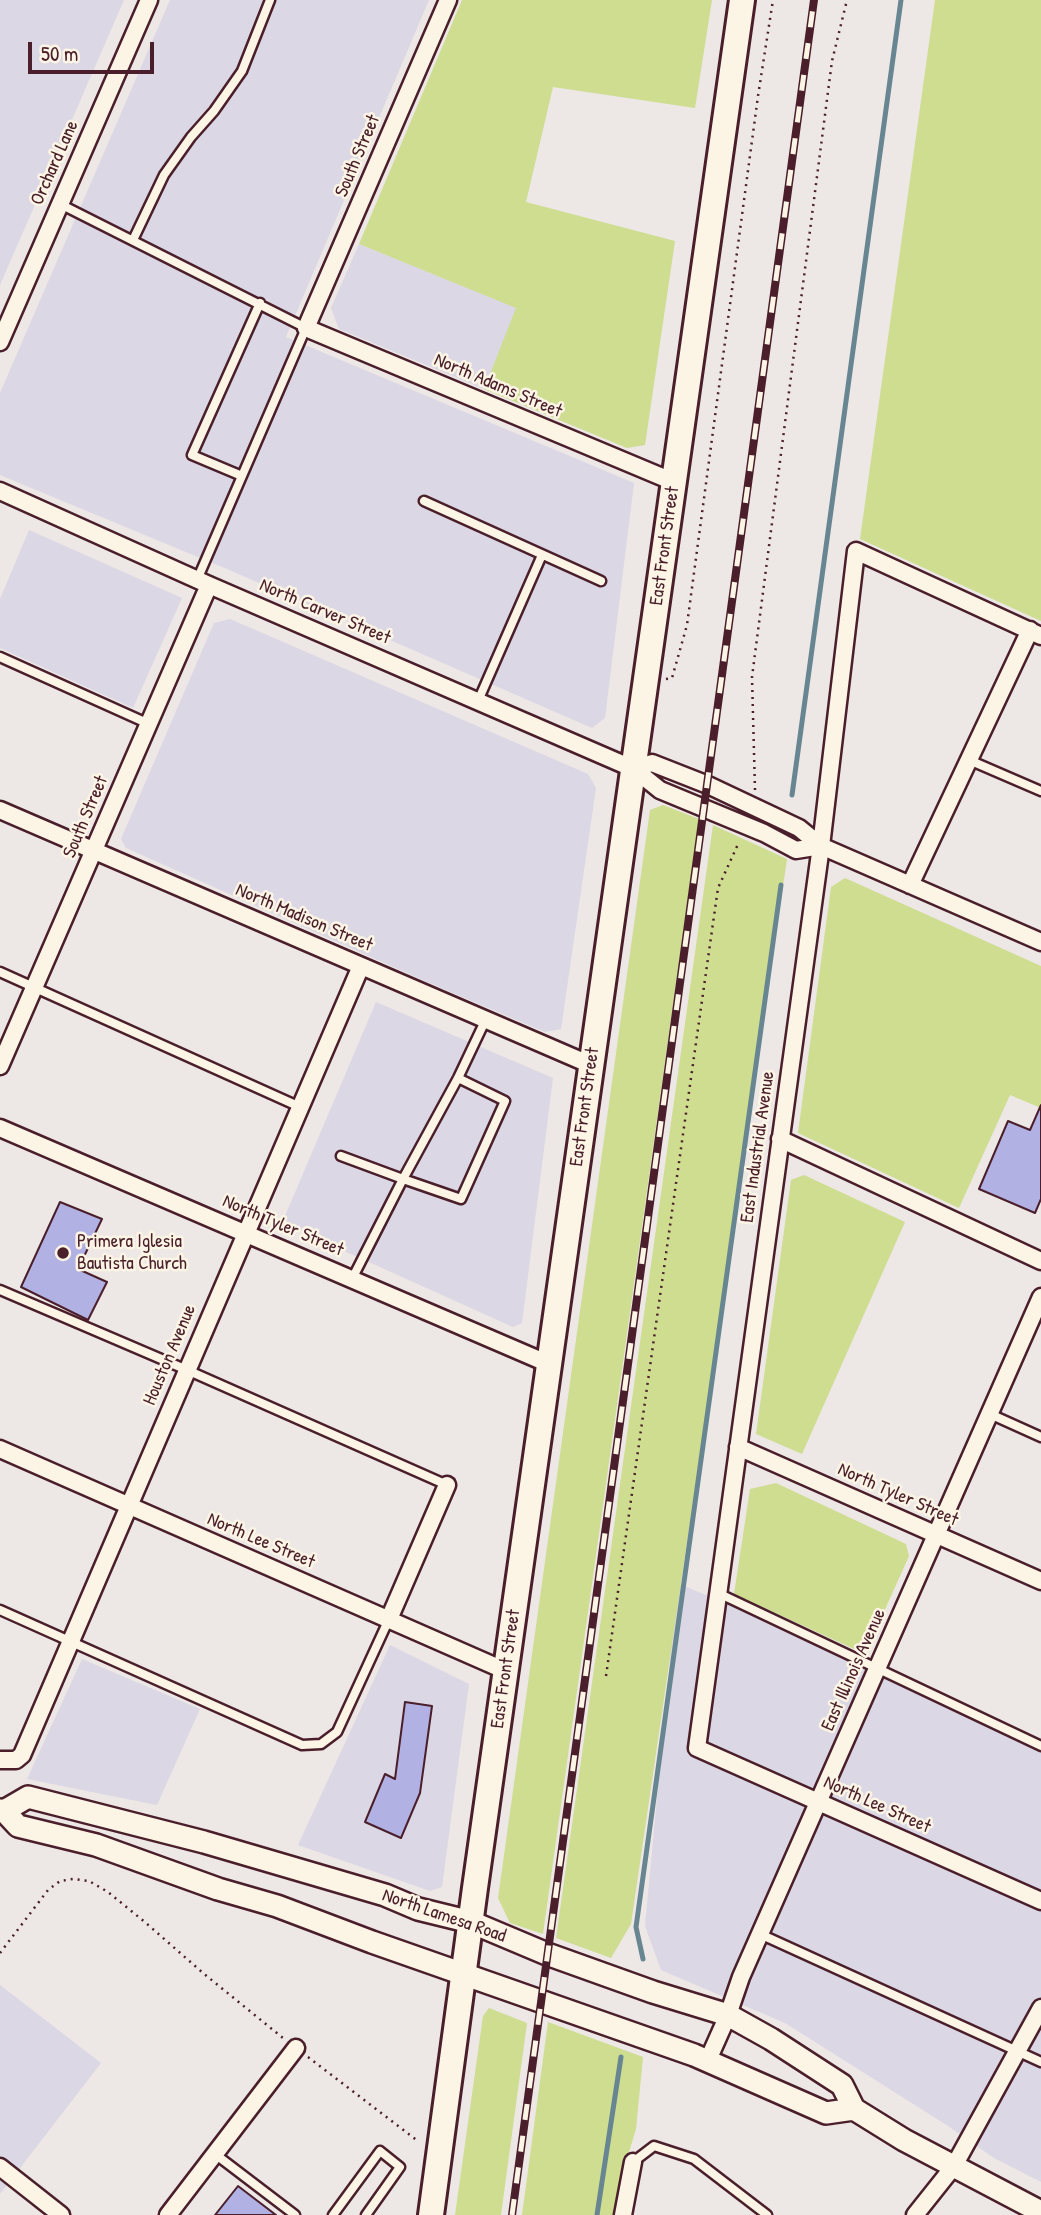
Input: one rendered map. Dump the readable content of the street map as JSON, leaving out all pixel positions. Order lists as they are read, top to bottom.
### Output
{
  "streets": {
    "main road": ["East Front Street", "North Lamesa Road"],
    "street": [
      "South Street",
      "Orchard Lane",
      "North Adams Street",
      "North Carver Street",
      "North Madison Street",
      "East Industrial Avenue",
      "North Tyler Street",
      "Houston Avenue",
      "North Lee Street",
      "East Illinois Avenue"
    ]
  },
  "crossings": [
    ["South Street", "North Adams Street"],
    ["South Street", "North Carver Street"],
    ["South Street", "North Madison Street"],
    ["North Adams Street", "East Front Street"],
    ["East Front Street", "North Carver Street"],
    ["East Front Street", "North Madison Street"],
    ["East Front Street", "North Tyler Street"],
    ["East Front Street", "North Lee Street"],
    ["East Front Street", "North Lamesa Road"],
    ["North Carver Street", "East Industrial Avenue"],
    ["North Madison Street", "Houston Avenue"],
    ["East Industrial Avenue", "North Tyler Street"],
    ["East Industrial Avenue", "North Lee Street"],
    ["North Tyler Street", "Houston Avenue"],
    ["North Tyler Street", "East Illinois Avenue"],
    ["Houston Avenue", "North Lee Street"],
    ["North Lee Street", "East Illinois Avenue"],
    ["East Illinois Avenue", "North Lamesa Road"]
  ],
  "places": ["Primera Iglesia Bautista Church"],
  "scale_bar": "50 m"
}
